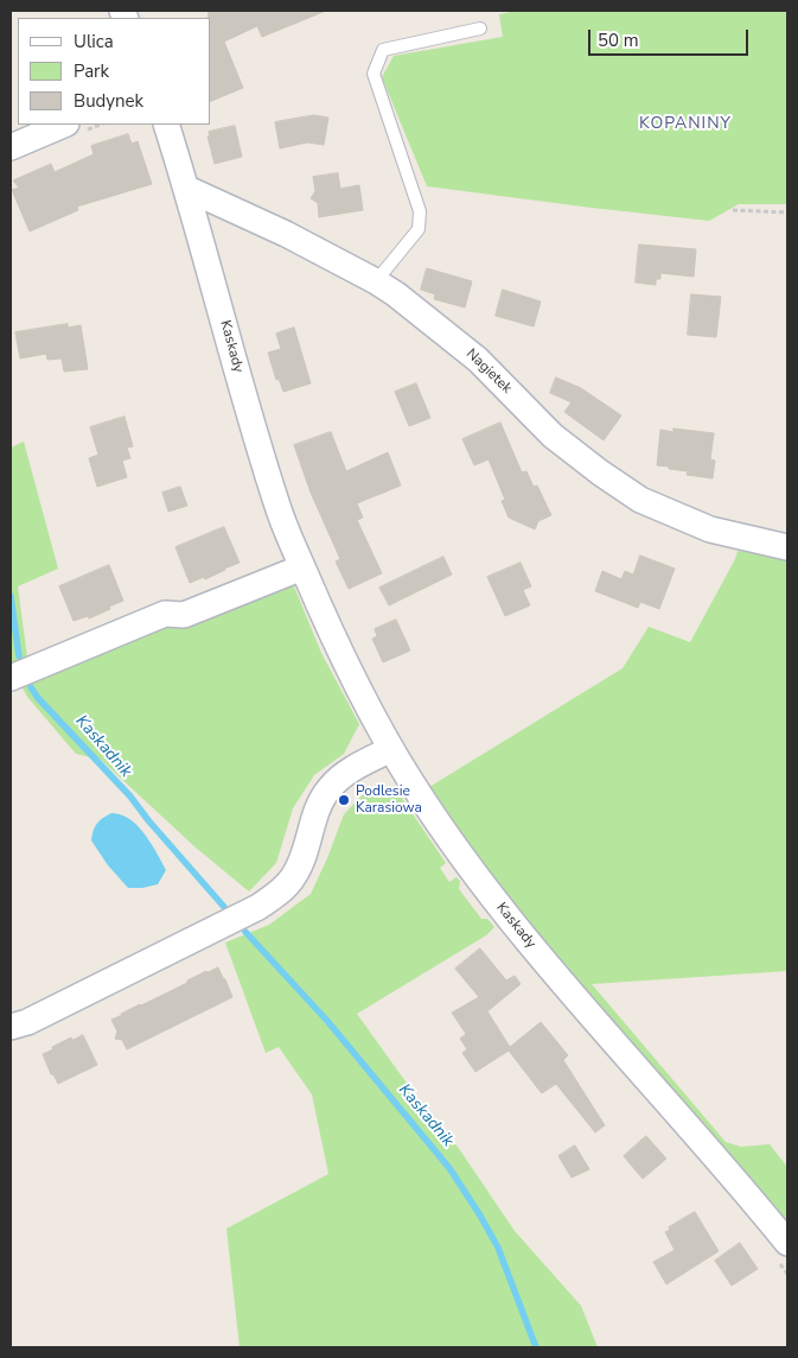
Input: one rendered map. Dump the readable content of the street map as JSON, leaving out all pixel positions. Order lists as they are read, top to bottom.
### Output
{
  "streets": {
    "street": ["Kaskady", "Nagietek"]
  },
  "crossings": [
    ["Kaskady", "Nagietek"]
  ],
  "districts": ["KOPANINY"],
  "water": ["Kaskadnik"],
  "places": ["Podlesie Karasiowa"],
  "legend": ["Ulica", "Park", "Budynek"],
  "scale_bar": "50 m"
}
